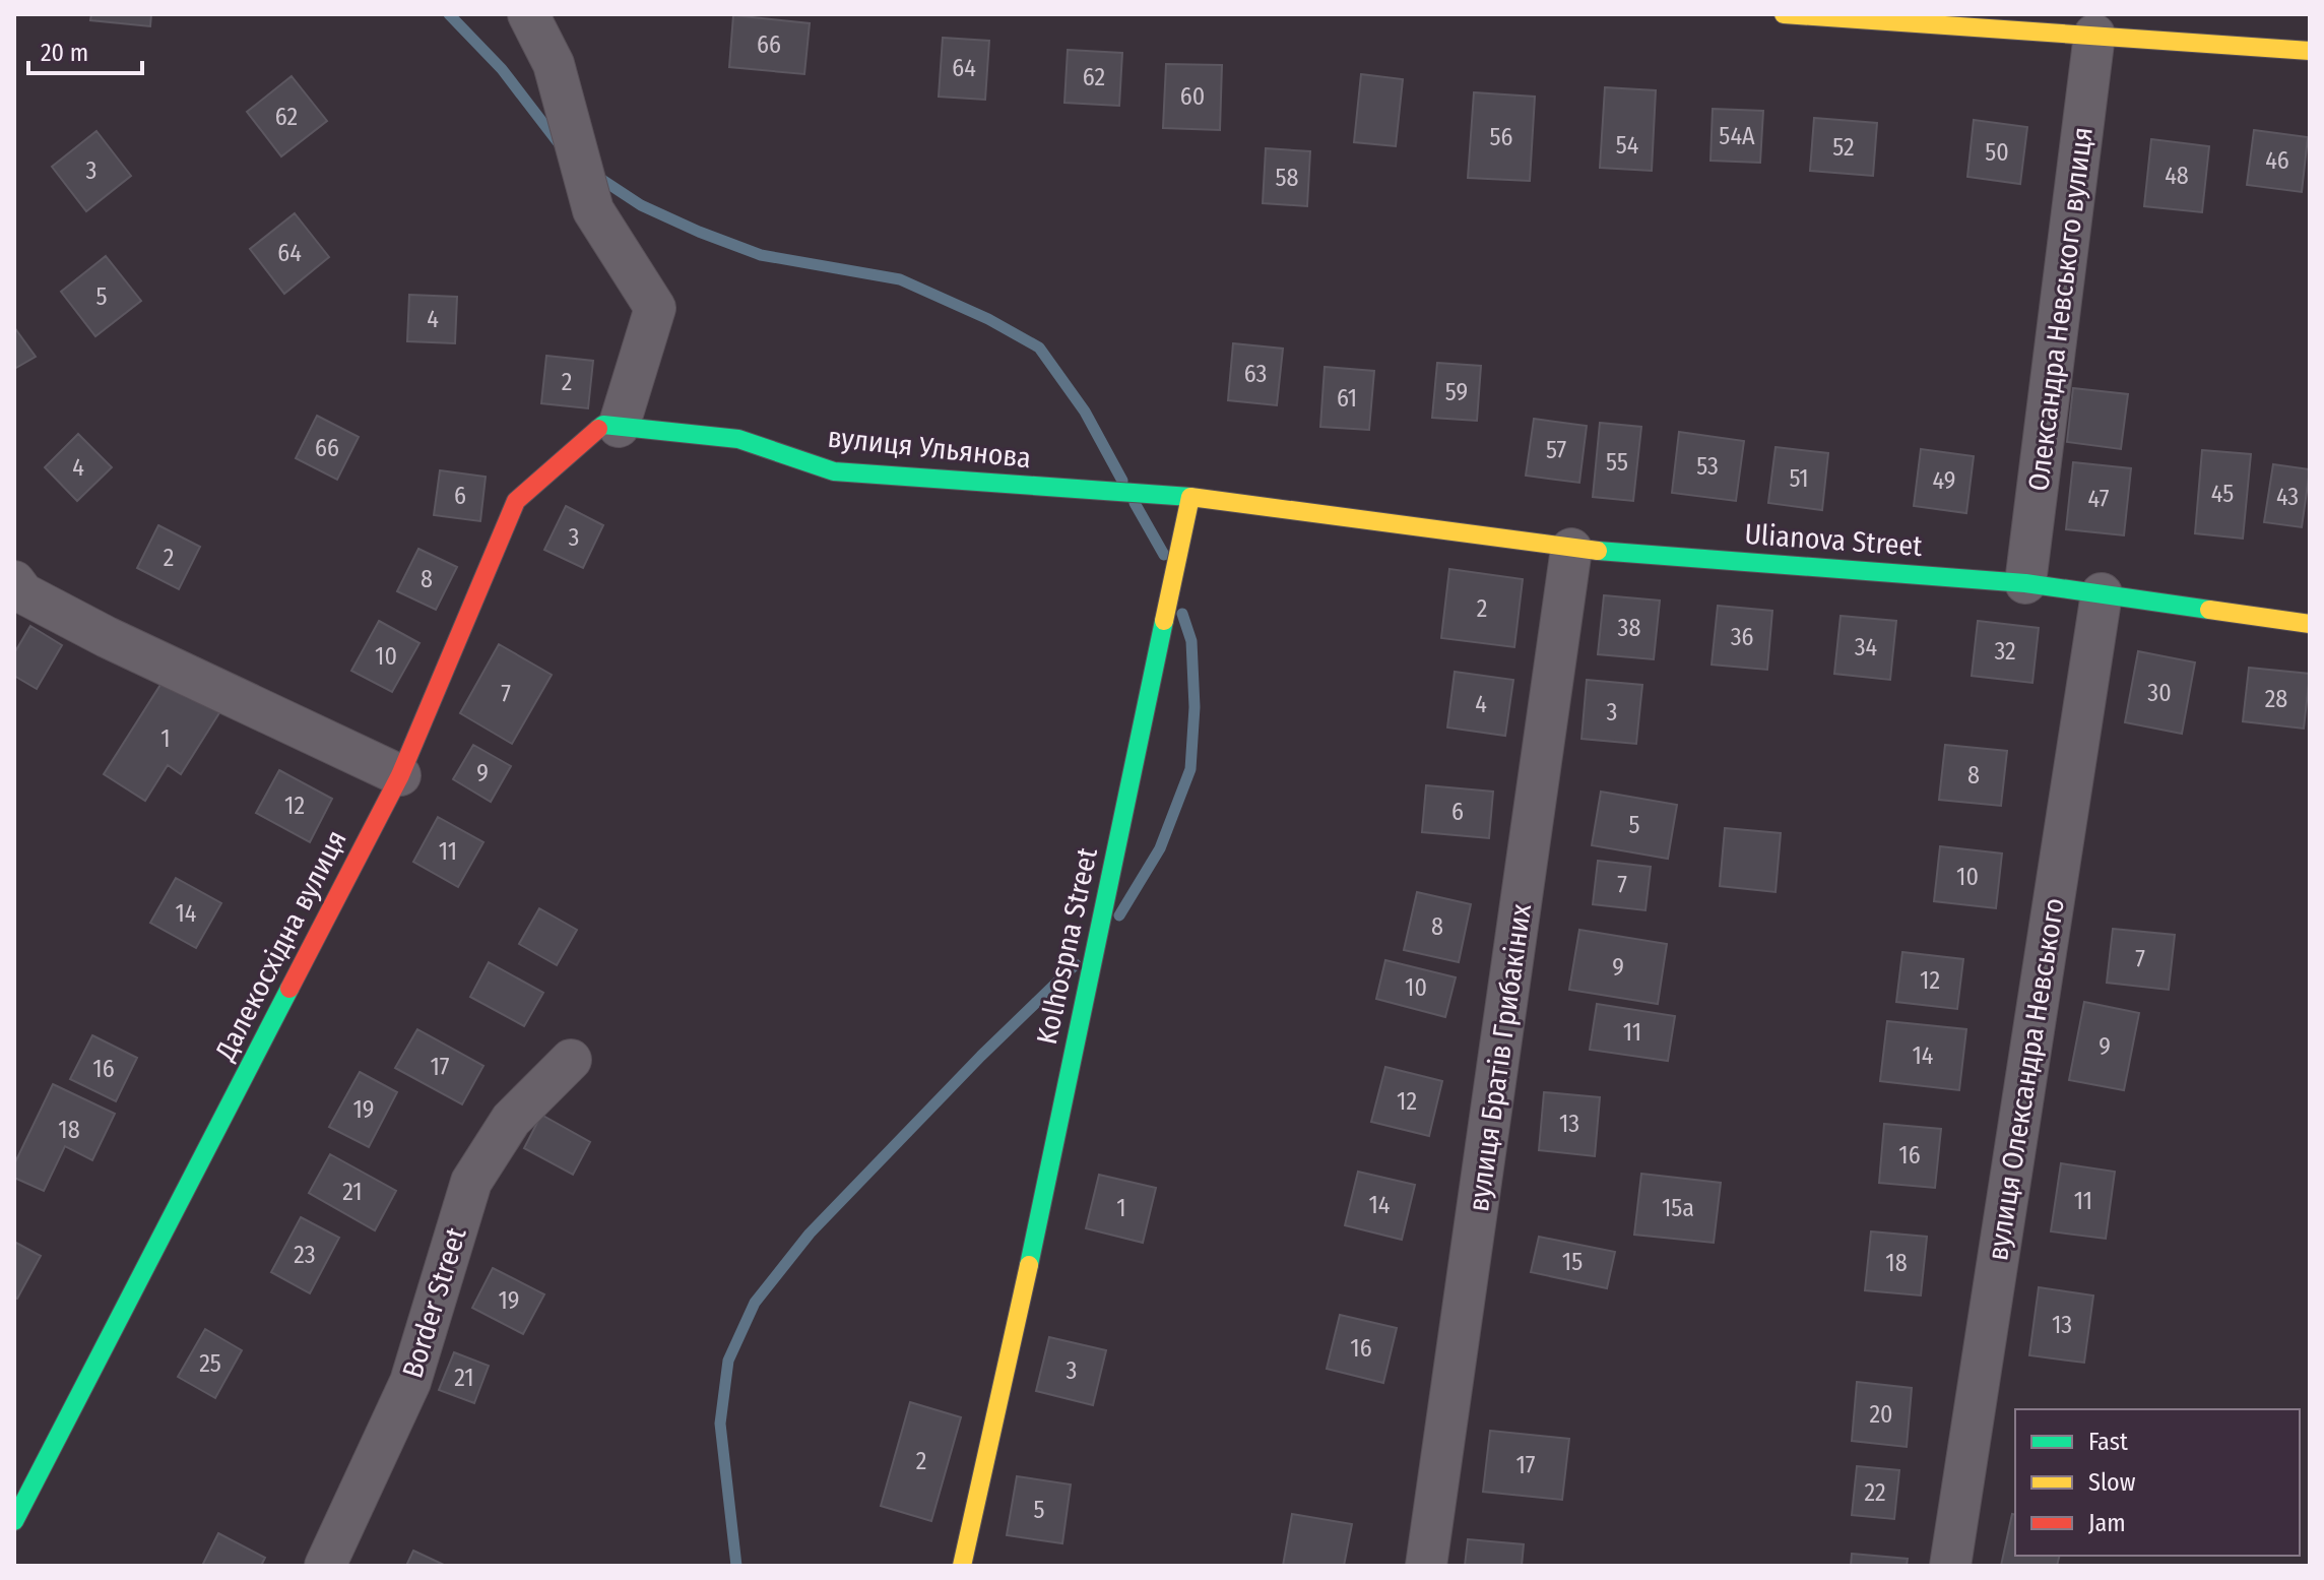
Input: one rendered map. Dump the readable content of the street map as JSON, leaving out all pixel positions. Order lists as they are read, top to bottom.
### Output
{
  "streets": {
    "street": [
      "Олександра Невського вулиця",
      "вулиця Ульянова",
      "Ulianova Street",
      "Далекосхідна вулиця",
      "Kolhospna Street",
      "вулиця Братів Грибакіних",
      "вулиця Олександра Невського",
      "Border Street"
    ]
  },
  "crossings": [
    ["Олександра Невського вулиця", "Ulianova Street"],
    ["вулиця Ульянова", "Ulianova Street"],
    ["вулиця Ульянова", "Далекосхідна вулиця"],
    ["вулиця Ульянова", "Kolhospna Street"],
    ["Ulianova Street", "Kolhospna Street"],
    ["Ulianova Street", "вулиця Братів Грибакіних"],
    ["Ulianova Street", "вулиця Олександра Невського"]
  ],
  "house_numbers": [
    "66",
    "64",
    "62",
    "60",
    "62",
    "54А",
    "56",
    "54",
    "52",
    "50",
    "46",
    "3",
    "48",
    "58",
    "64",
    "5",
    "4",
    "63",
    "2",
    "59",
    "61",
    "66",
    "57",
    "55",
    "53",
    "4",
    "51",
    "49",
    "45",
    "6",
    "43",
    "47",
    "3",
    "2",
    "8",
    "2",
    "38",
    "36",
    "34",
    "32",
    "10",
    "30",
    "7",
    "28",
    "4",
    "3",
    "1",
    "9",
    "8",
    "12",
    "6",
    "5",
    "11",
    "10",
    "7",
    "14",
    "8",
    "7",
    "9",
    "12",
    "10",
    "11",
    "9",
    "14",
    "17",
    "16",
    "12",
    "19",
    "13",
    "18",
    "16",
    "21",
    "11",
    "14",
    "1",
    "15а",
    "23",
    "15",
    "18",
    "19",
    "13",
    "16",
    "25",
    "3",
    "21",
    "20",
    "2",
    "17",
    "22",
    "5"
  ],
  "legend": ["Fast", "Slow", "Jam"],
  "scale_bar": "20 m"
}
